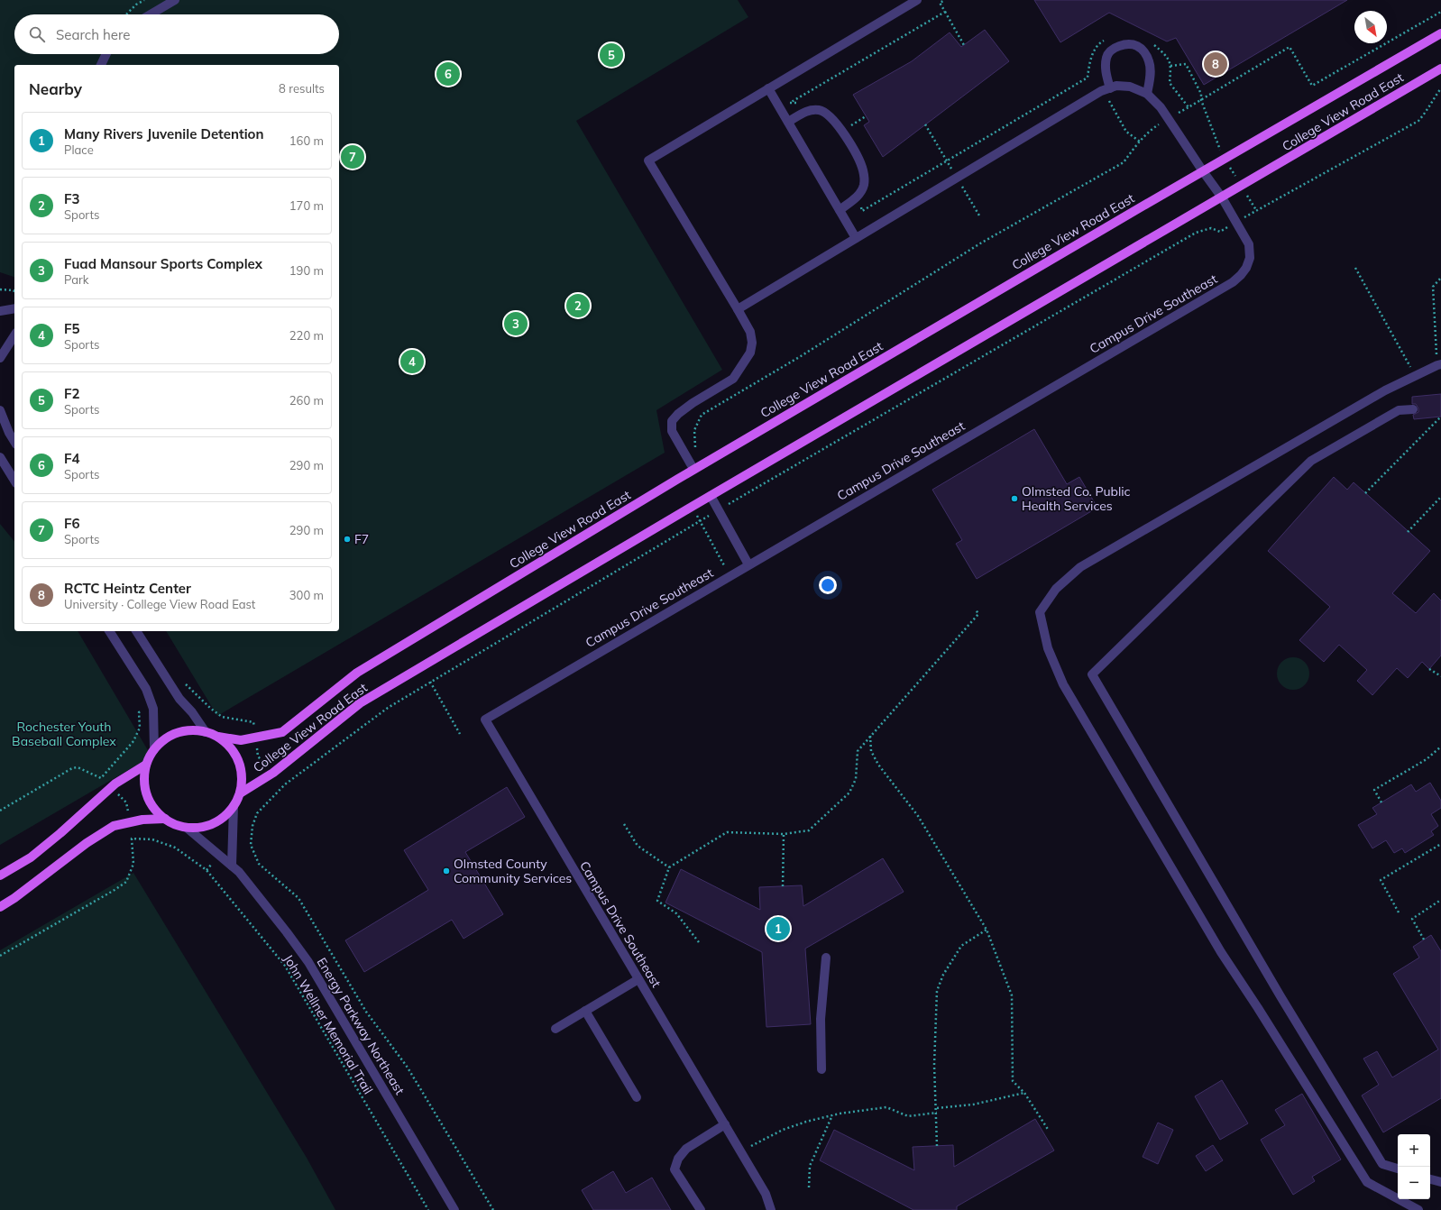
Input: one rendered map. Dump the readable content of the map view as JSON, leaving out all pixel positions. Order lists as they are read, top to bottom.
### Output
{
  "streets": {
    "main road": ["College View Road East"],
    "street": ["Campus Drive Southeast", "Energy Parkway Northeast"],
    "path": ["John Wellner Memorial Trail"]
  },
  "crossings": [
    ["College View Road East", "Campus Drive Southeast"],
    ["College View Road East", "Energy Parkway Northeast"]
  ],
  "parks": ["Rochester Youth Baseball Complex"],
  "places": ["Olmsted Co. Public Health Services", "F7", "Olmsted County Community Services"],
  "north": "bottom right",
  "page": {
    "search": "Search here",
    "pins": [
      "5",
      "8",
      "6",
      "7",
      "2",
      "3",
      "4",
      "1"
    ],
    "heading": ["Nearby", "8 results"],
    "list": [
      {
        "mark": "1",
        "name": "Many Rivers Juvenile Detention",
        "note": "Place",
        "value": "160 m"
      },
      {
        "mark": "2",
        "name": "F3",
        "note": "Sports",
        "value": "170 m"
      },
      {
        "mark": "3",
        "name": "Fuad Mansour Sports Complex",
        "note": "Park",
        "value": "190 m"
      },
      {
        "mark": "4",
        "name": "F5",
        "note": "Sports",
        "value": "220 m"
      },
      {
        "mark": "5",
        "name": "F2",
        "note": "Sports",
        "value": "260 m"
      },
      {
        "mark": "6",
        "name": "F4",
        "note": "Sports",
        "value": "290 m"
      },
      {
        "mark": "7",
        "name": "F6",
        "note": "Sports",
        "value": "290 m"
      },
      {
        "mark": "8",
        "name": "RCTC Heintz Center",
        "note": "University · College View Road East",
        "value": "300 m"
      }
    ],
    "map_buttons": ["+", "−"]
  }
}
